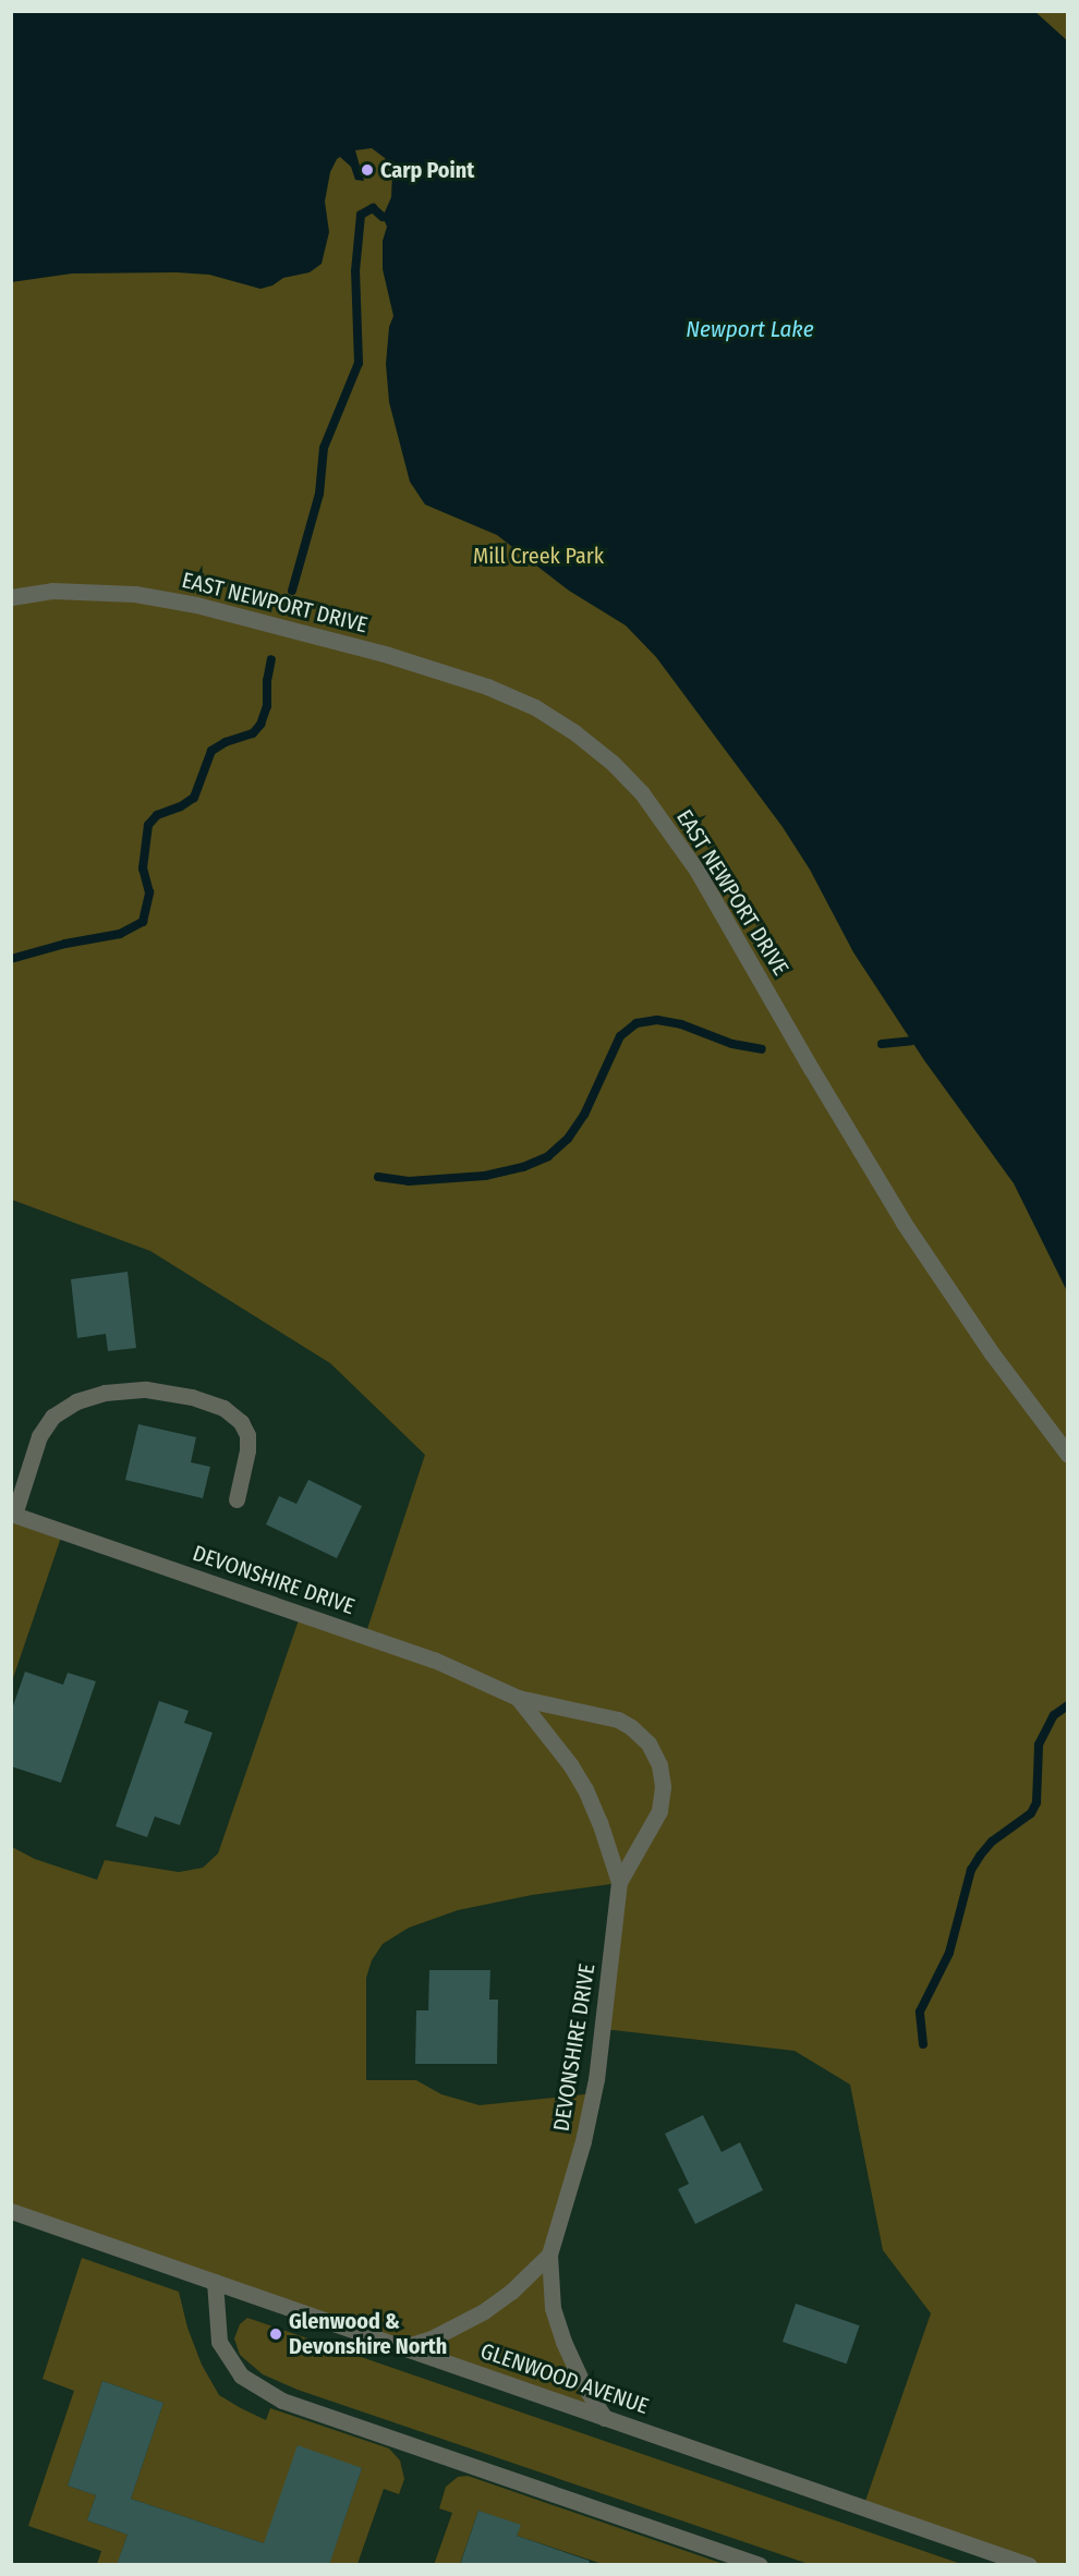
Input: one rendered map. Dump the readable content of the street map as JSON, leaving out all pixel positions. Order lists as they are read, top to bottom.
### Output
{
  "streets": {
    "street": ["EAST NEWPORT DRIVE", "DEVONSHIRE DRIVE", "GLENWOOD AVENUE"]
  },
  "crossings": [
    ["DEVONSHIRE DRIVE", "GLENWOOD AVENUE"]
  ],
  "water": ["Newport Lake"],
  "parks": ["Mill Creek Park"],
  "places": ["Carp Point", "Glenwood & Devonshire North"]
}
